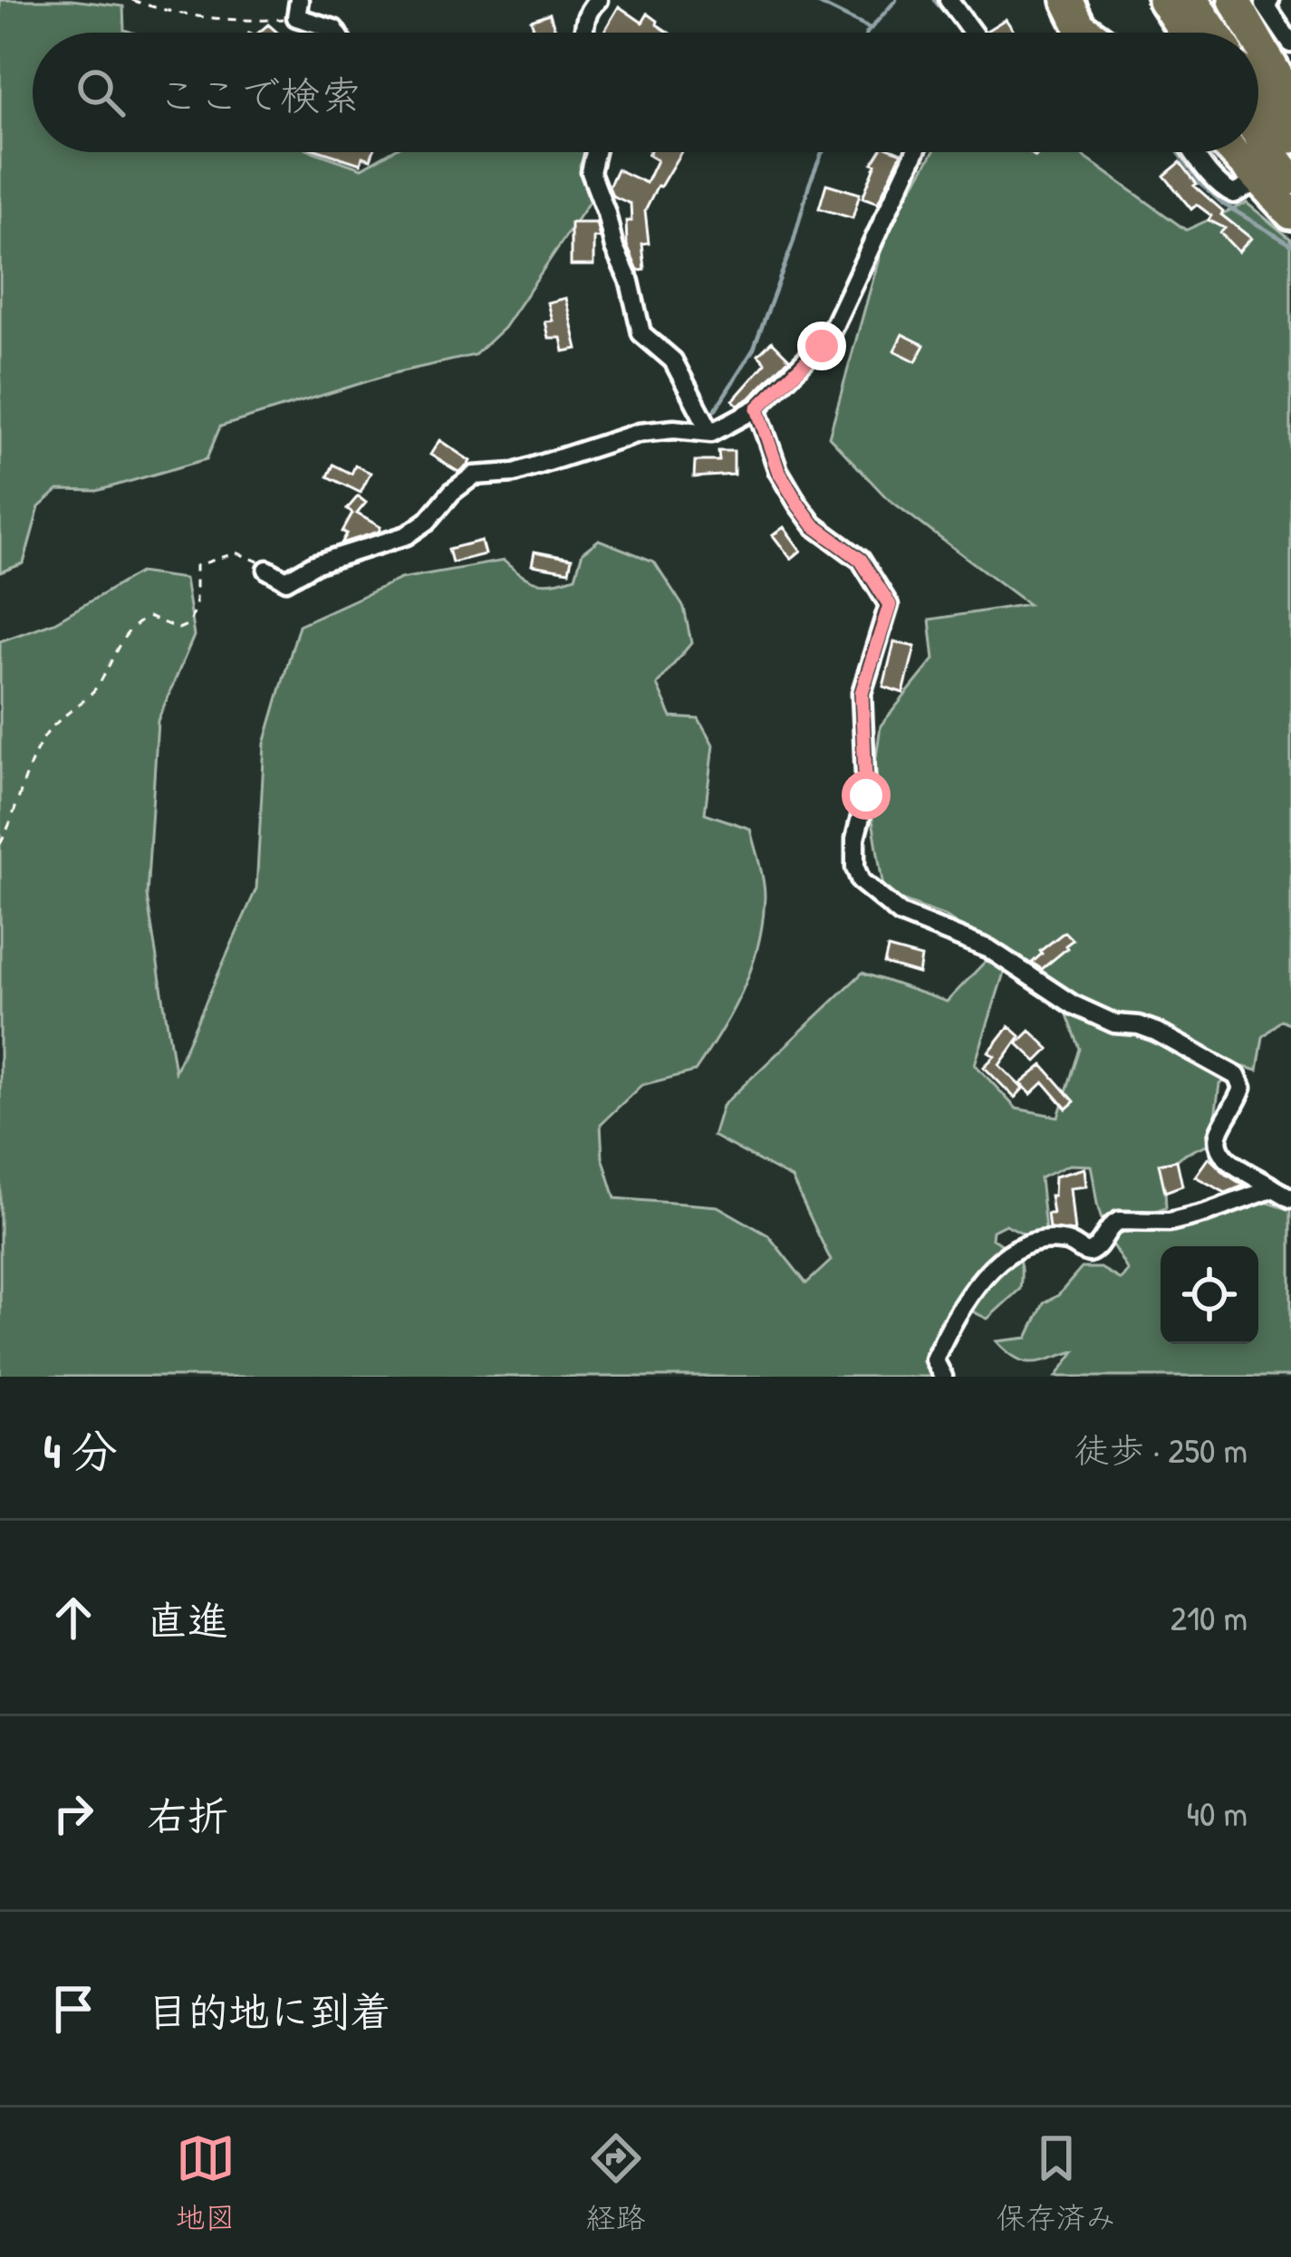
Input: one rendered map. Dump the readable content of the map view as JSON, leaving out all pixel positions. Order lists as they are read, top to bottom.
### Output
{
  "page": {
    "search": "ここで検索",
    "heading": ["4 分", "徒歩 · 250 m"],
    "list": [
      ["直進", "210 m"],
      ["右折", "40 m"],
      "目的地に到着"
    ],
    "nav": ["地図", "経路", "保存済み"]
  }
}
